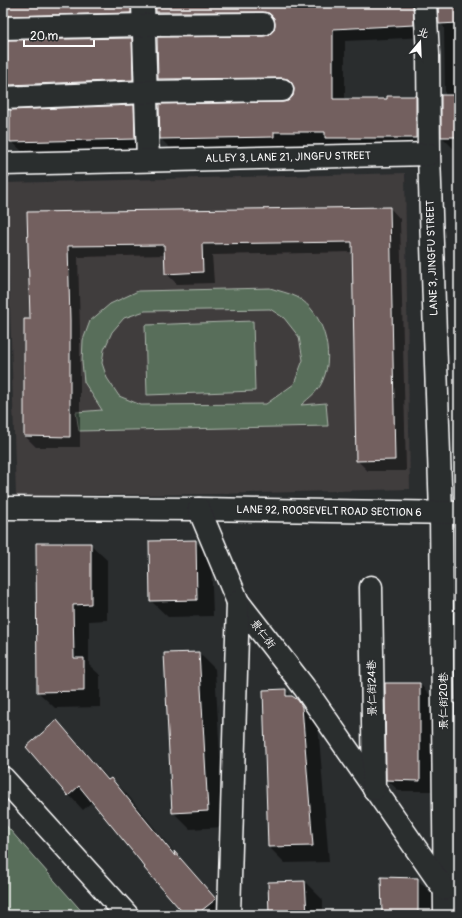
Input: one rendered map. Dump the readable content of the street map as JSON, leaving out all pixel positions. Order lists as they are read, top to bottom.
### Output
{
  "streets": {
    "street": [
      "ALLEY 3, LANE 21, JINGFU STREET",
      "LANE 3, JINGFU STREET",
      "LANE 92, ROOSEVELT ROAD SECTION 6",
      "景仁街",
      "景仁街24巷",
      "景仁街20巷"
    ]
  },
  "crossings": [
    ["ALLEY 3, LANE 21, JINGFU STREET", "LANE 3, JINGFU STREET"],
    ["LANE 3, JINGFU STREET", "LANE 92, ROOSEVELT ROAD SECTION 6"],
    ["LANE 3, JINGFU STREET", "景仁街20巷"],
    ["LANE 92, ROOSEVELT ROAD SECTION 6", "景仁街"],
    ["LANE 92, ROOSEVELT ROAD SECTION 6", "景仁街20巷"],
    ["景仁街", "景仁街24巷"],
    ["景仁街", "景仁街20巷"]
  ],
  "scale_bar": "20 m",
  "north": "top"
}
